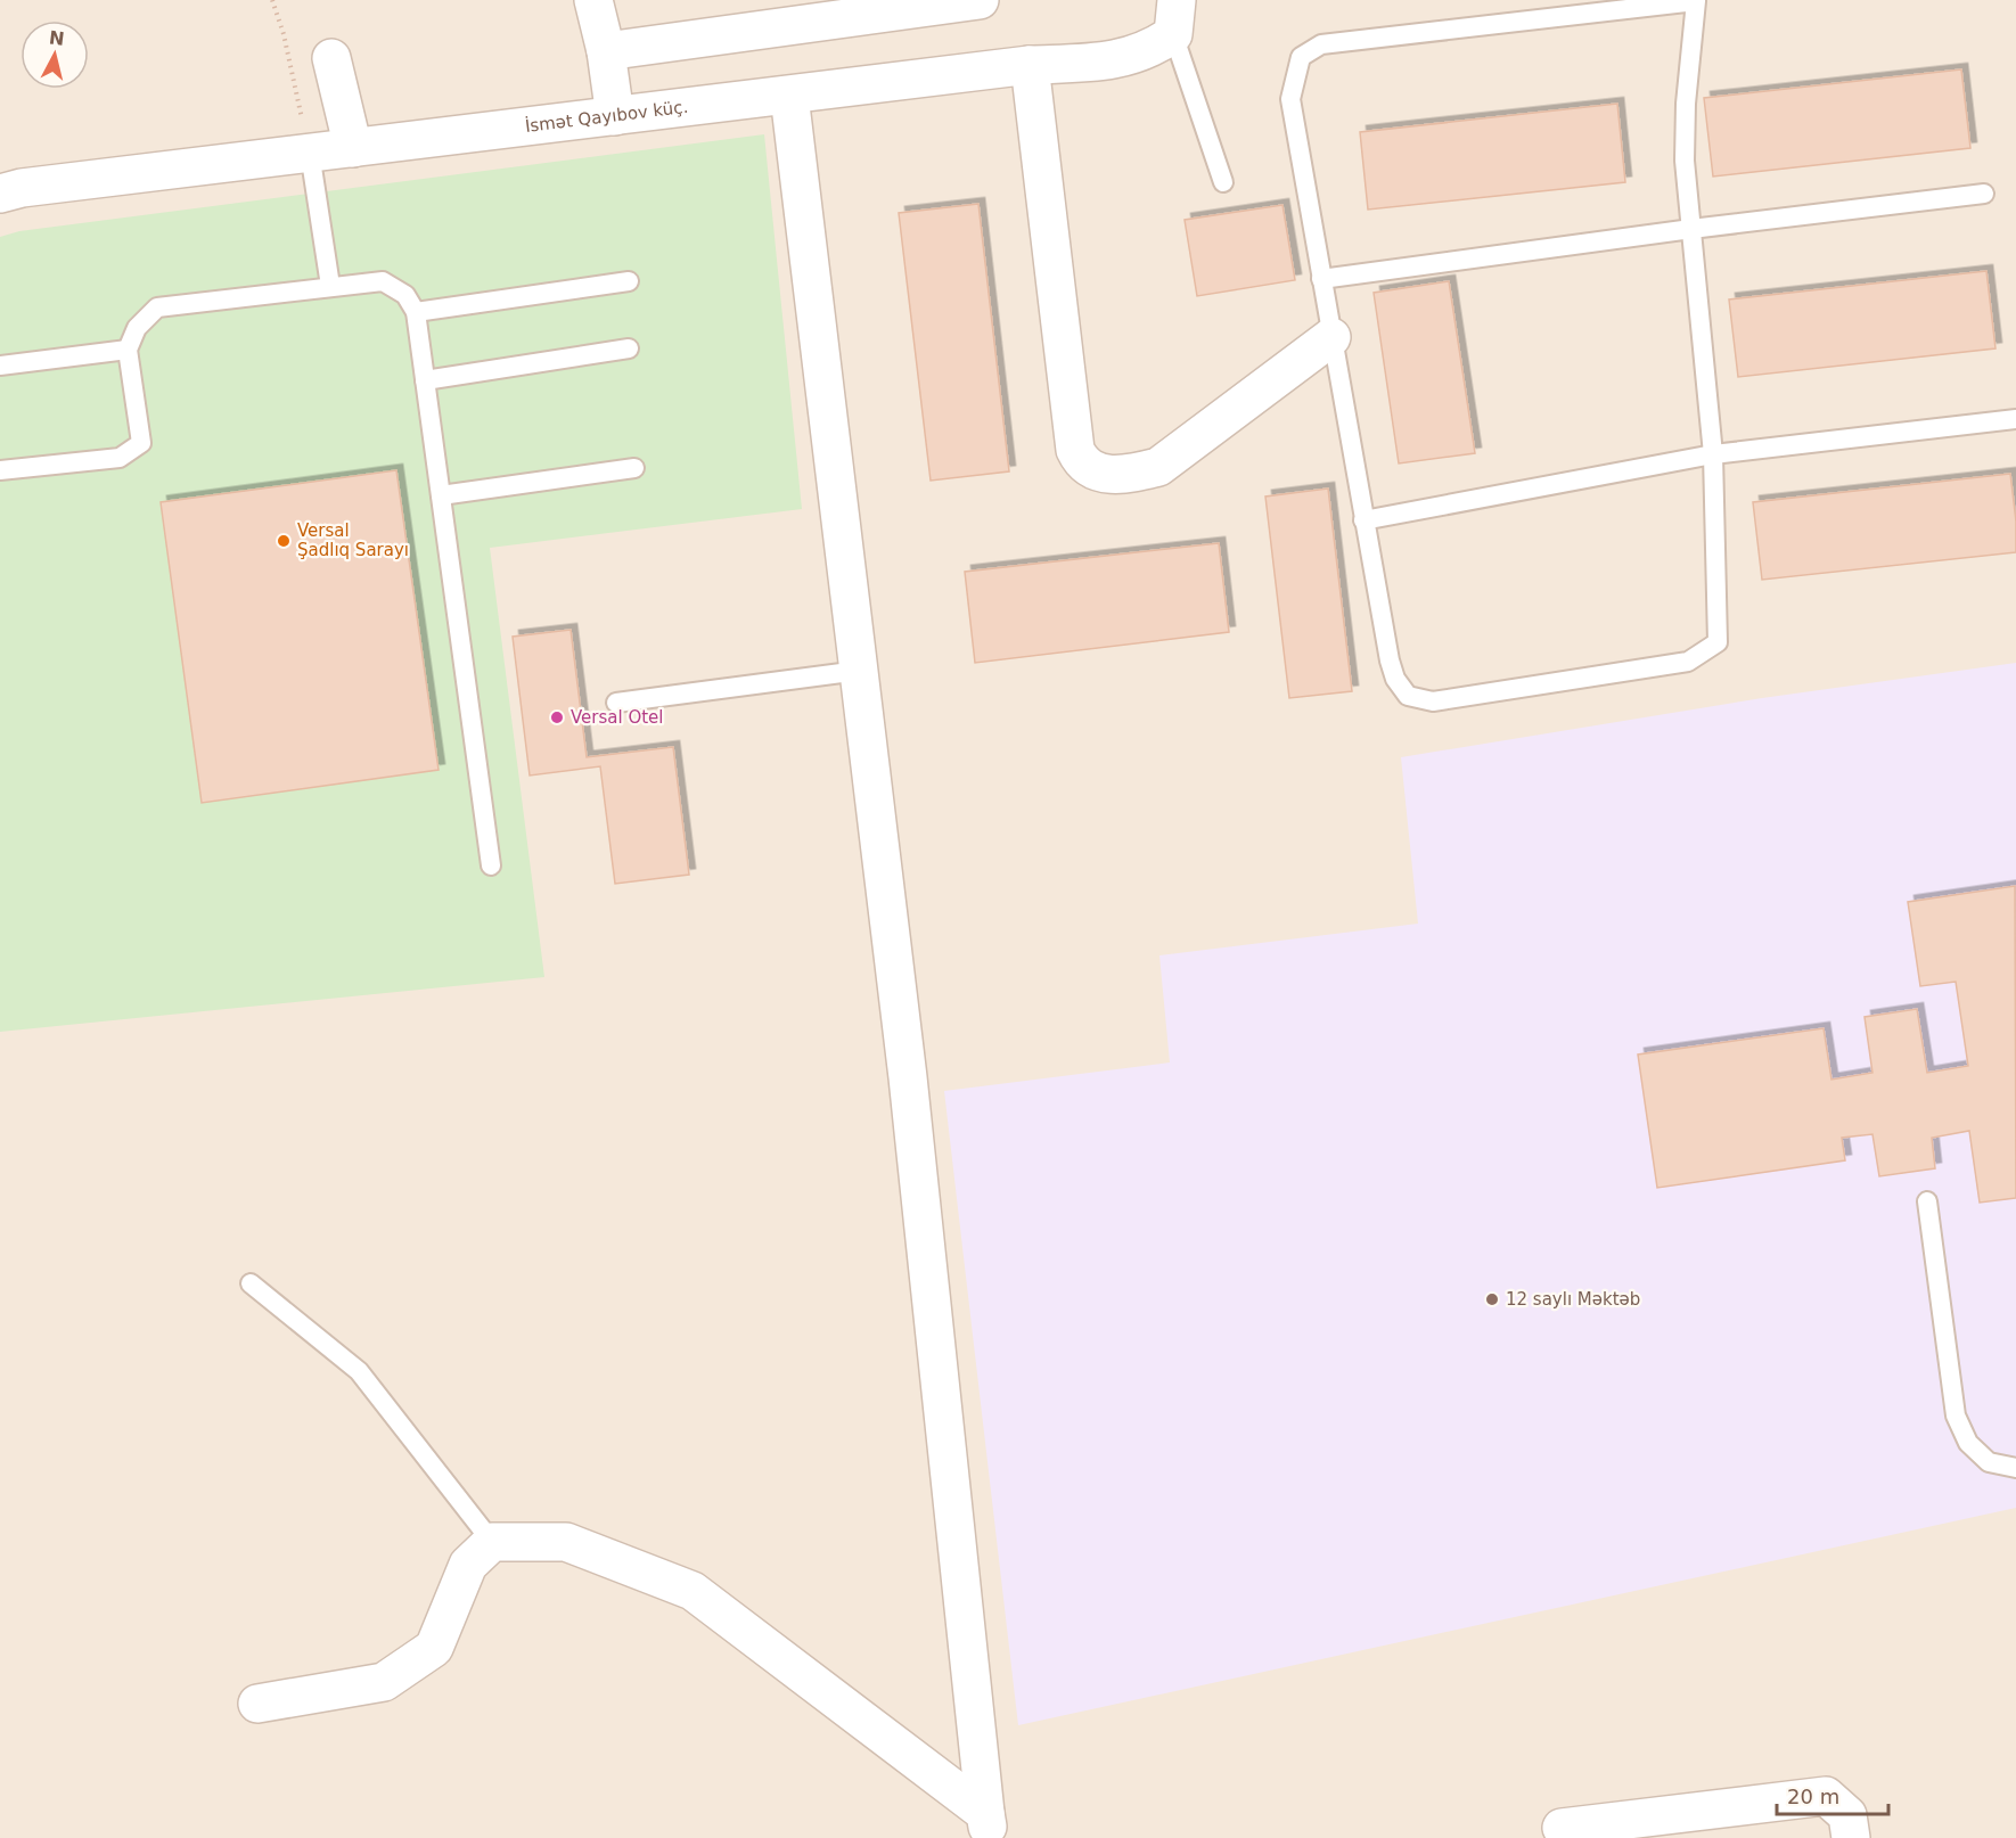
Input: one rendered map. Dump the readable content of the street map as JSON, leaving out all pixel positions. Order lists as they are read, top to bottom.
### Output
{
  "streets": {
    "street": ["İsmət Qayıbov küç."]
  },
  "places": ["Versal Şadlıq Sarayı", "Versal Otel", "12 saylı Məktəb"],
  "scale_bar": "20 m",
  "north": "top"
}
